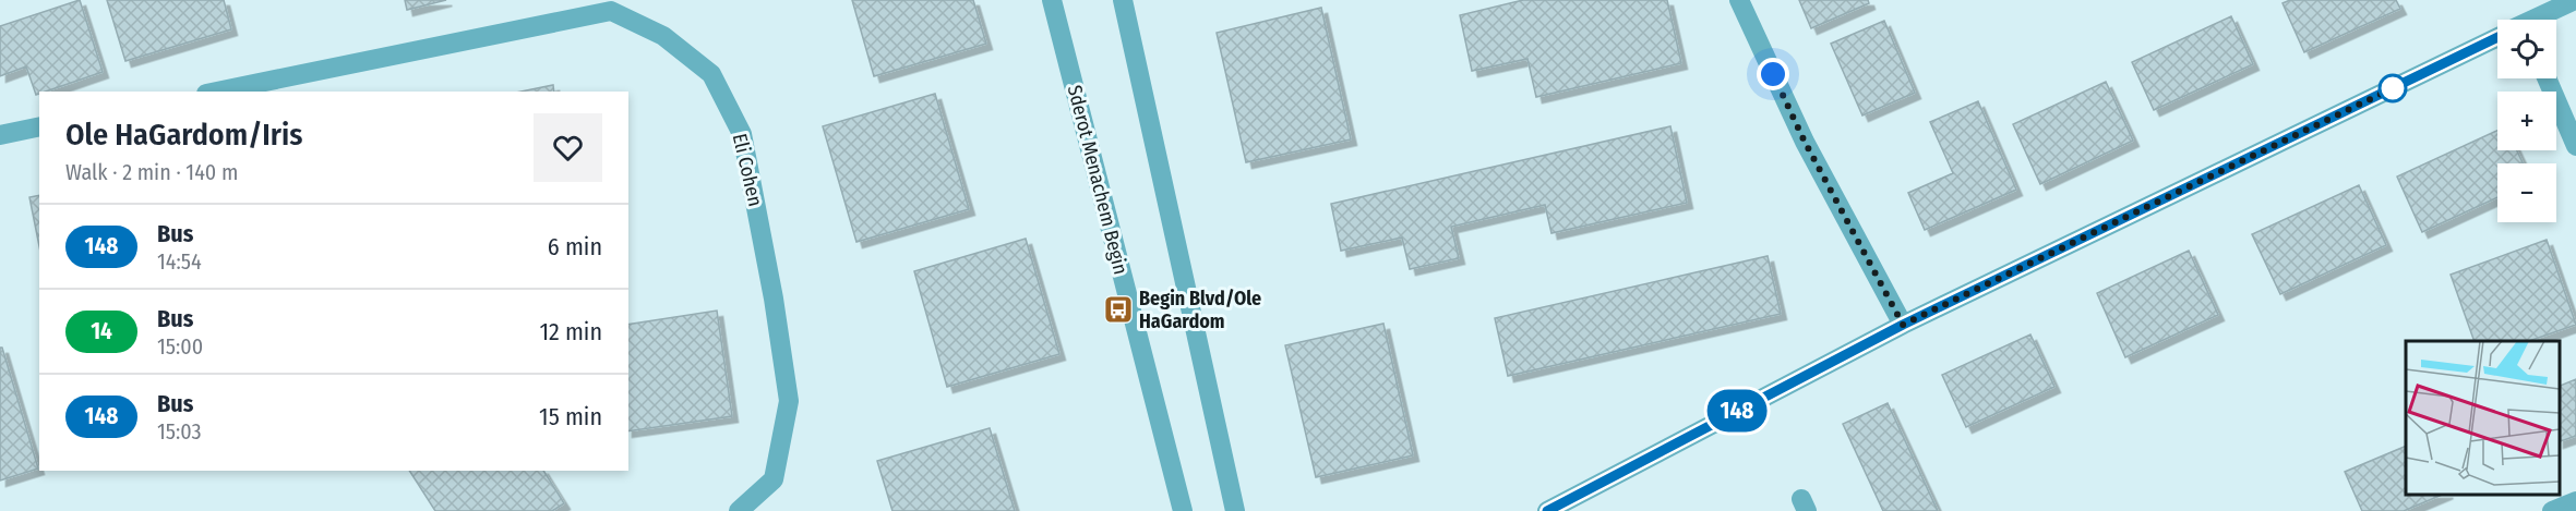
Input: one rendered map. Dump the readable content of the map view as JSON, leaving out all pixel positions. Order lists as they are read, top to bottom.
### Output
{
  "streets": {
    "street": ["Eli Cohen", "Sderot Menachem Begin"]
  },
  "places": {
    "bus stop": ["Begin Blvd/Ole HaGardom"]
  },
  "lines": ["bus line 148"],
  "page": {
    "on_map": "148",
    "map_buttons": ["+", "−"],
    "heading": ["Ole HaGardom/Iris", "Walk · 2 min · 140 m"],
    "list": [
      {
        "mark": "148",
        "name": "Bus",
        "note": "14:54",
        "value": "6 min"
      },
      {
        "mark": "14",
        "name": "Bus",
        "note": "15:00",
        "value": "12 min"
      },
      {
        "mark": "148",
        "name": "Bus",
        "note": "15:03",
        "value": "15 min"
      }
    ]
  }
}
